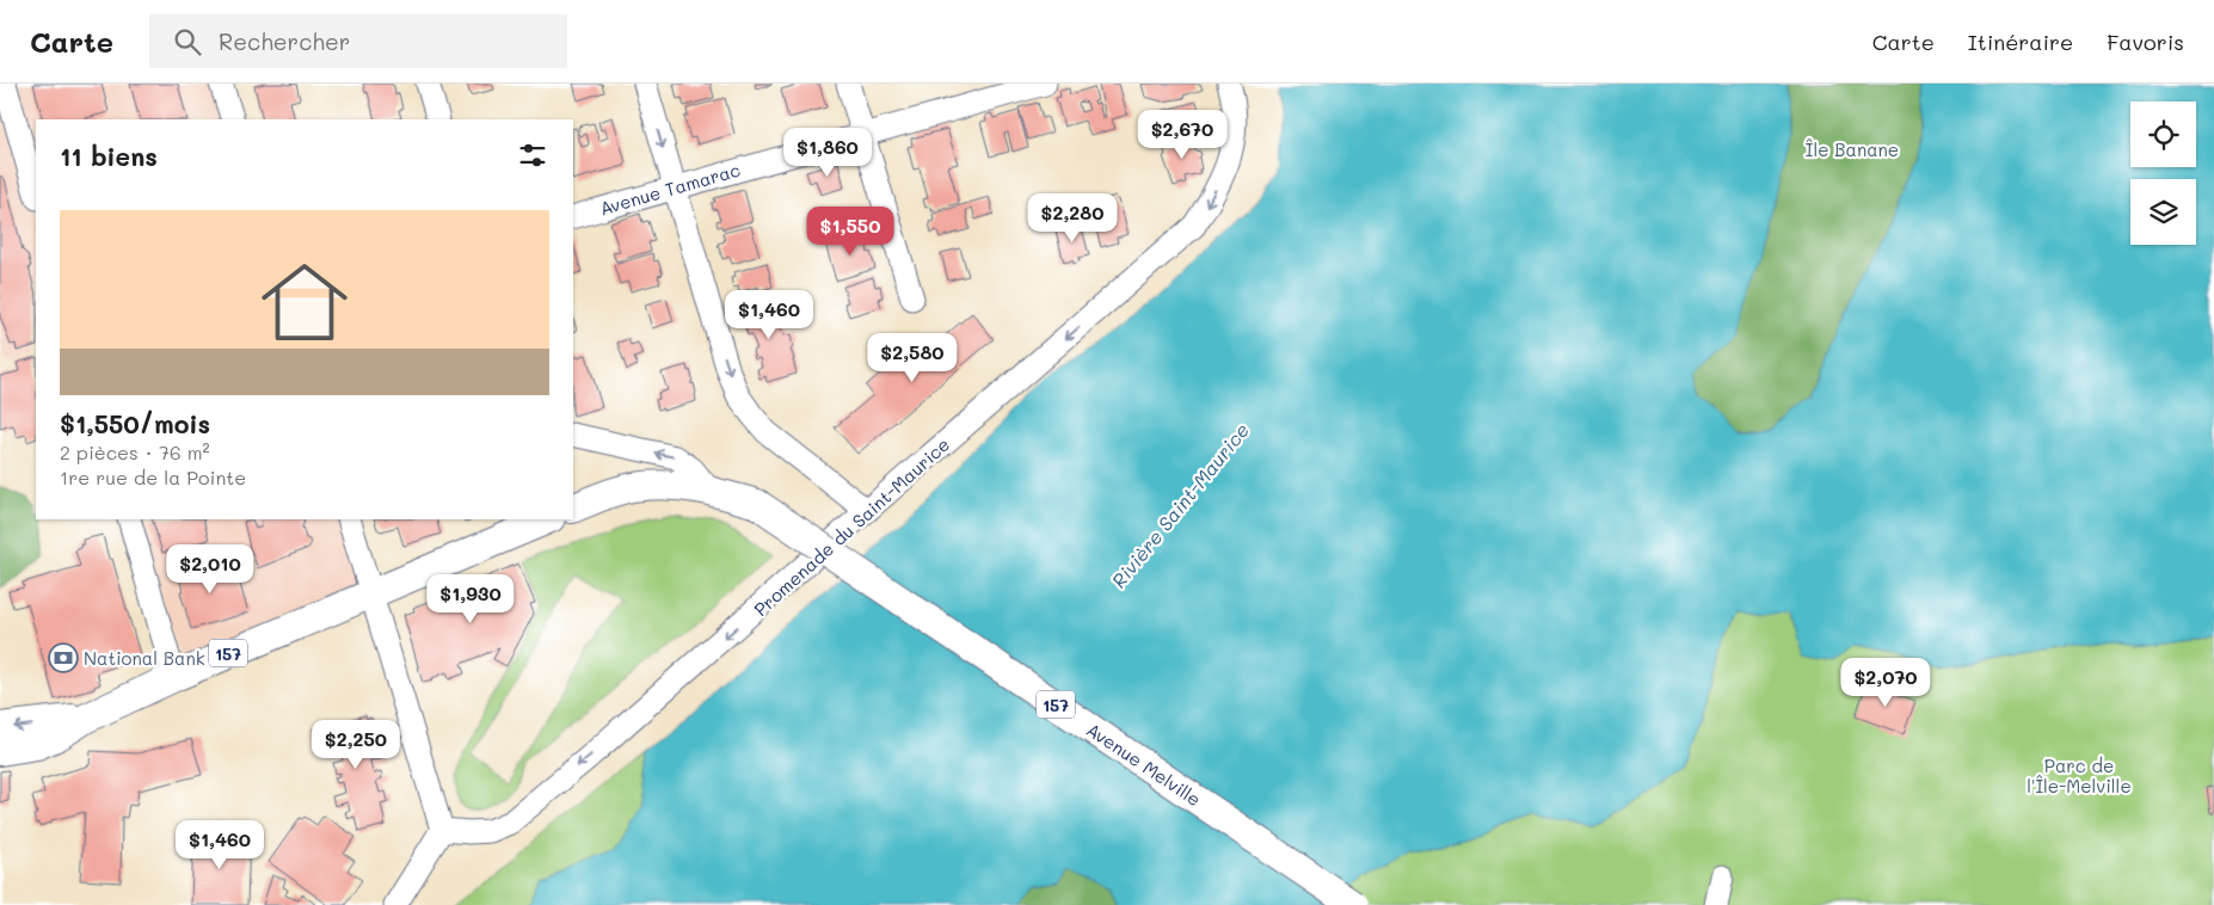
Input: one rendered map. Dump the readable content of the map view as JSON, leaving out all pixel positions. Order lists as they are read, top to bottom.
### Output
{
  "streets": {
    "main road": ["157", "Avenue Melville"],
    "street": ["Avenue Tamarac", "Promenade du Saint-Maurice"]
  },
  "crossings": [
    ["157", "Avenue Melville"]
  ],
  "one_way": ["Promenade du Saint-Maurice"],
  "water": ["Rivière Saint-Maurice"],
  "parks": ["Île Banane", "Parc de l'Île-Melville"],
  "places": {
    "bank": ["National Bank"]
  },
  "page": {
    "header": "Carte",
    "search": "Rechercher",
    "nav": ["Carte", "Itinéraire", "Favoris"],
    "price": [
      "$2,670",
      "$1,860",
      "$2,280",
      "$1,550",
      "$1,460",
      "$2,580",
      "$2,010",
      "$1,930",
      "$2,070",
      "$2,250",
      "$1,460"
    ],
    "heading": "11 biens",
    "list": [
      {
        "name": "$1,550/mois",
        "note": "2 pièces · 76 m² · 1re rue de la Pointe"
      }
    ]
  }
}
